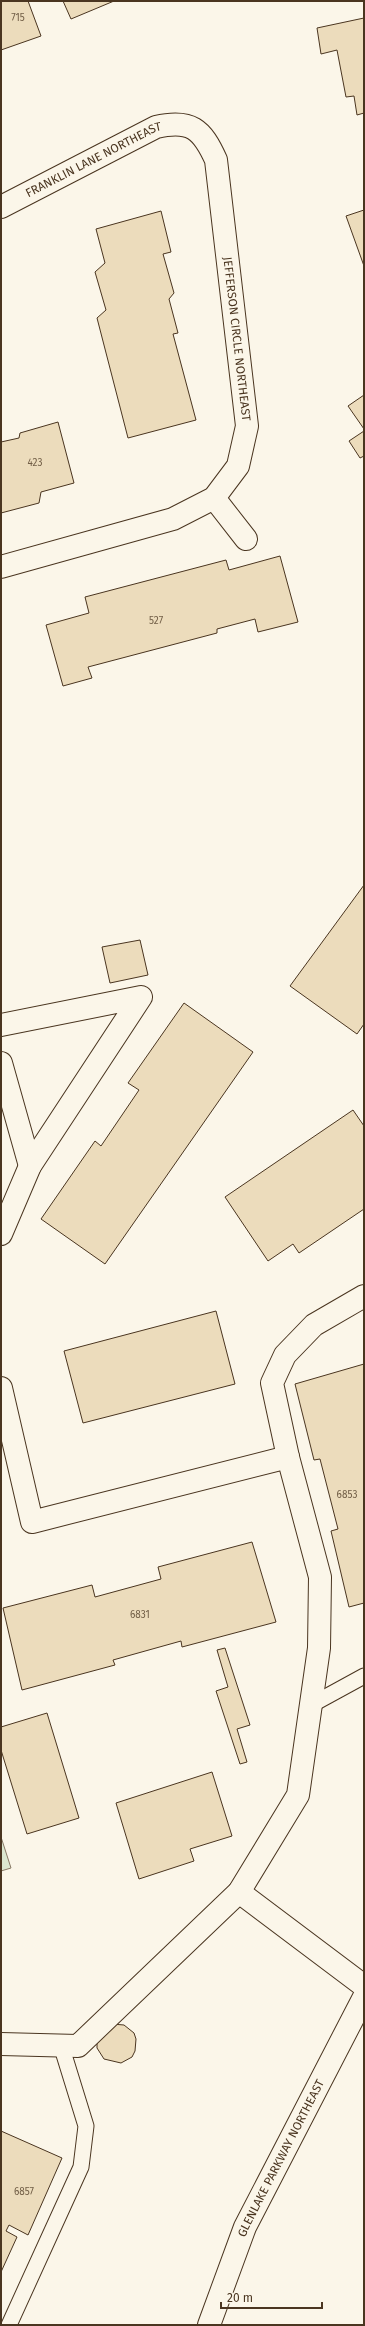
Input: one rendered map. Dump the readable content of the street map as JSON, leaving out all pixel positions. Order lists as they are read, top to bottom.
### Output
{
  "streets": {
    "street": ["FRANKLIN LANE NORTHEAST", "JEFFERSON CIRCLE NORTHEAST", "GLENLAKE PARKWAY NORTHEAST"]
  },
  "crossings": [
    ["FRANKLIN LANE NORTHEAST", "JEFFERSON CIRCLE NORTHEAST"]
  ],
  "house_numbers": [
    "715",
    "423",
    "527",
    "6853",
    "6831",
    "6857"
  ],
  "scale_bar": "20 m"
}
